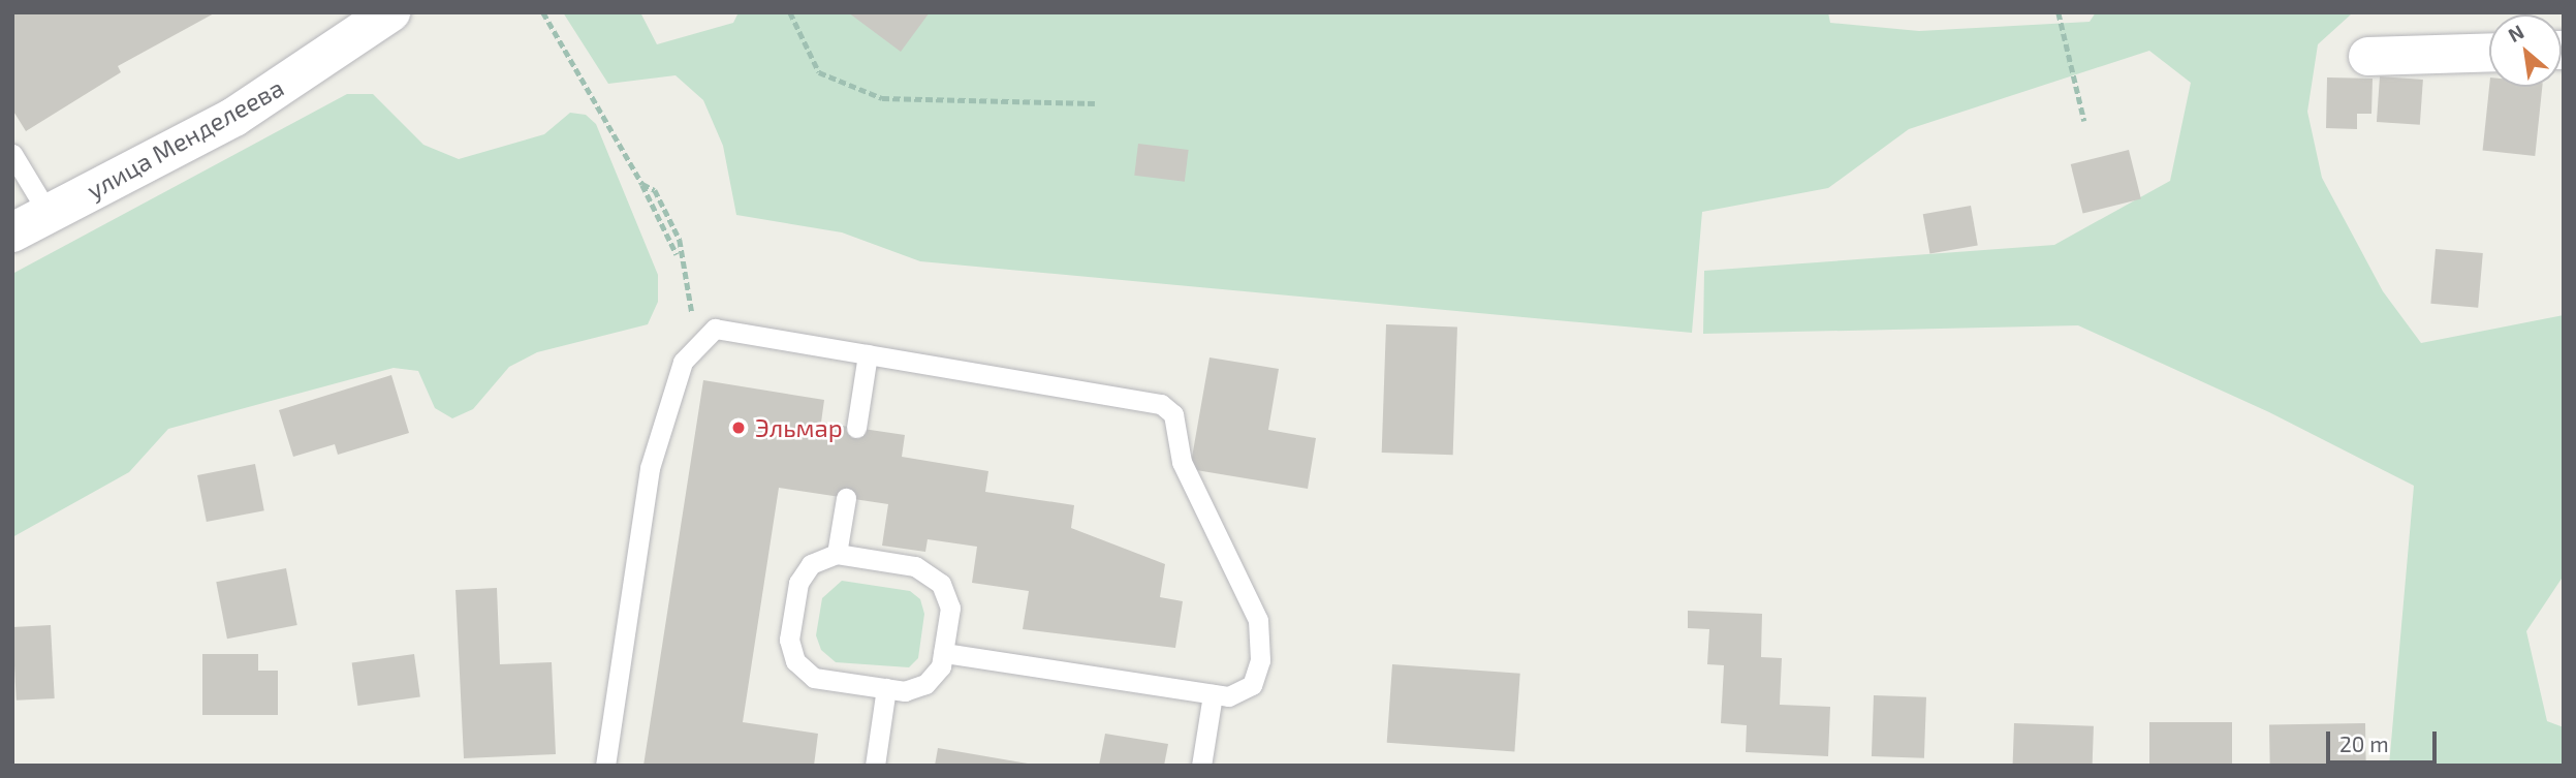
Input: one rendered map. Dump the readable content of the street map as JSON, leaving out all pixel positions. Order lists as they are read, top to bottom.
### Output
{
  "streets": {
    "main road": ["улица Менделеева"]
  },
  "places": ["Эльмар"],
  "scale_bar": "20 m",
  "north": "top left"
}
